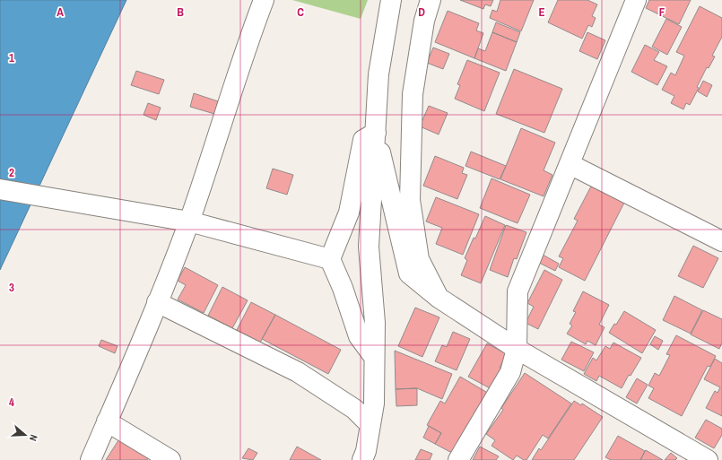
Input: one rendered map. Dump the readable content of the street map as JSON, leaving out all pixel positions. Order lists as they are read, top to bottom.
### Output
{
  "north": "right",
  "grid": {
    "columns": [
      "A",
      "B",
      "C",
      "D",
      "E",
      "F"
    ],
    "rows": [
      "1",
      "2",
      "3",
      "4"
    ]
  }
}
